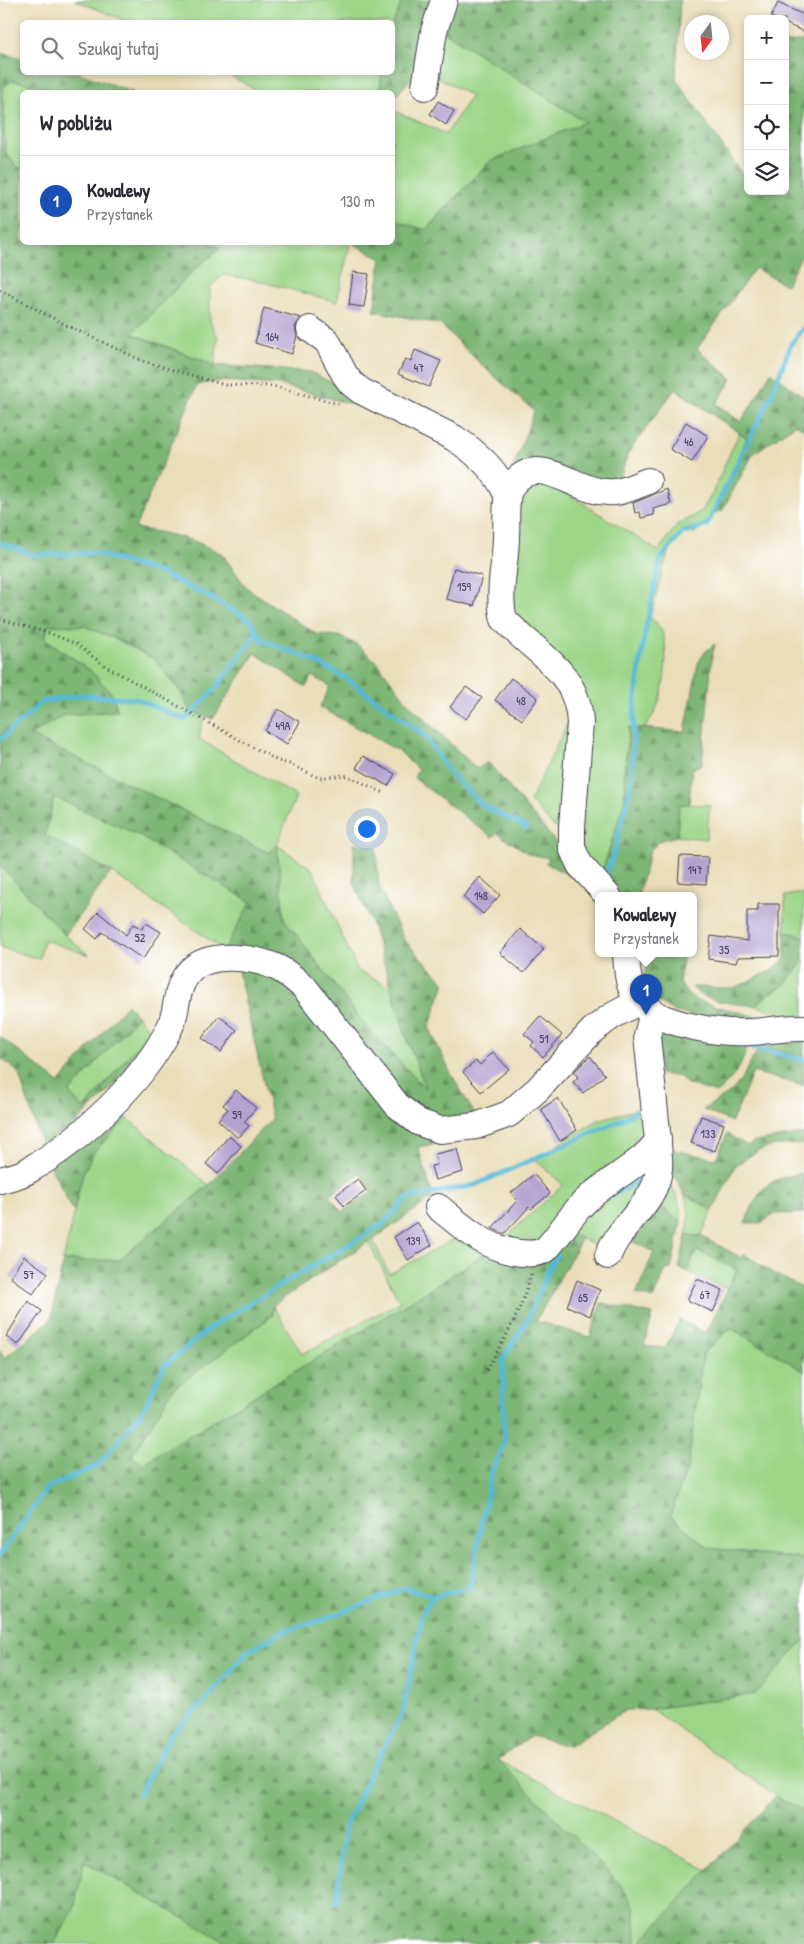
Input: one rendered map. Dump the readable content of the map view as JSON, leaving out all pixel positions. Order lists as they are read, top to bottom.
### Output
{
  "house_numbers": [
    "164",
    "47",
    "46",
    "159",
    "48",
    "49A",
    "147",
    "148",
    "52",
    "35",
    "51",
    "59",
    "133",
    "139",
    "57",
    "67",
    "65"
  ],
  "north": "bottom",
  "page": {
    "map_buttons": ["+", "−"],
    "search": "Szukaj tutaj",
    "heading": "W pobliżu",
    "list": [
      {
        "mark": "1",
        "name": "Kowalewy",
        "note": "Przystanek",
        "value": "130 m"
      }
    ],
    "popup": ["Kowalewy", "Przystanek"],
    "pins": "1"
  }
}
